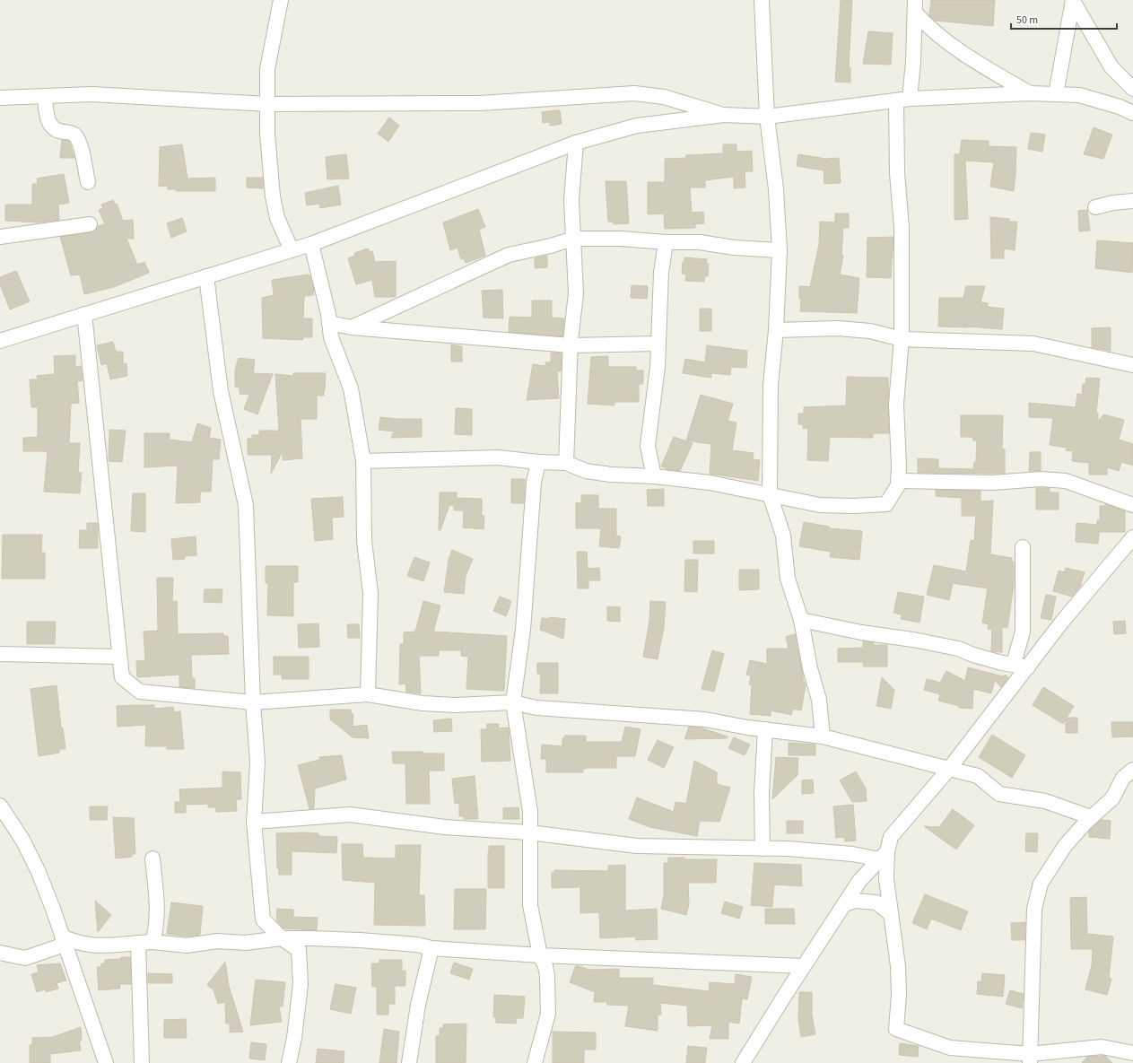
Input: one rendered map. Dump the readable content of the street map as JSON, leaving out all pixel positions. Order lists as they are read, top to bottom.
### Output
{
  "scale_bar": "50 m"
}
